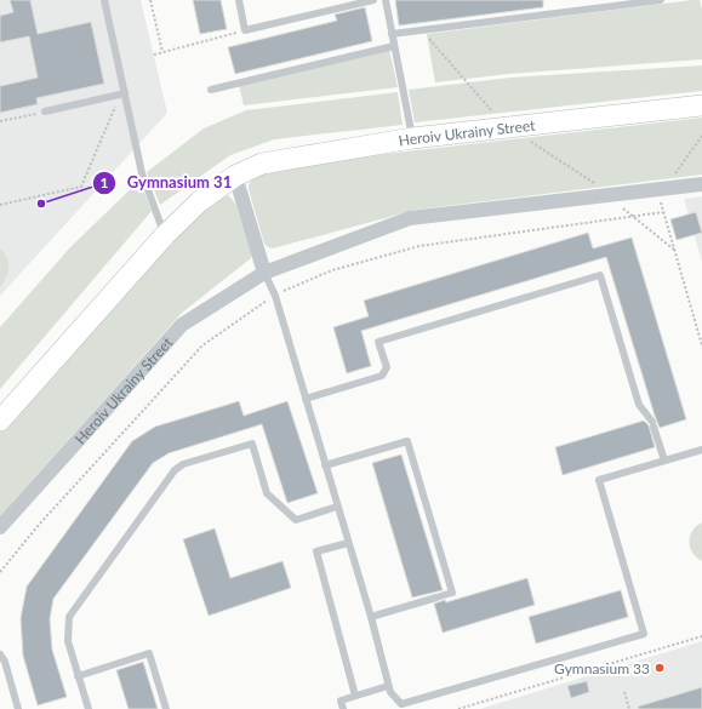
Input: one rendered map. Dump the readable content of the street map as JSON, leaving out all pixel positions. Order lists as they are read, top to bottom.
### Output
{
  "streets": {
    "main road": ["Heroiv Ukrainy Street"]
  },
  "places": ["Gymnasium 31", "Gymnasium 33"]
}
